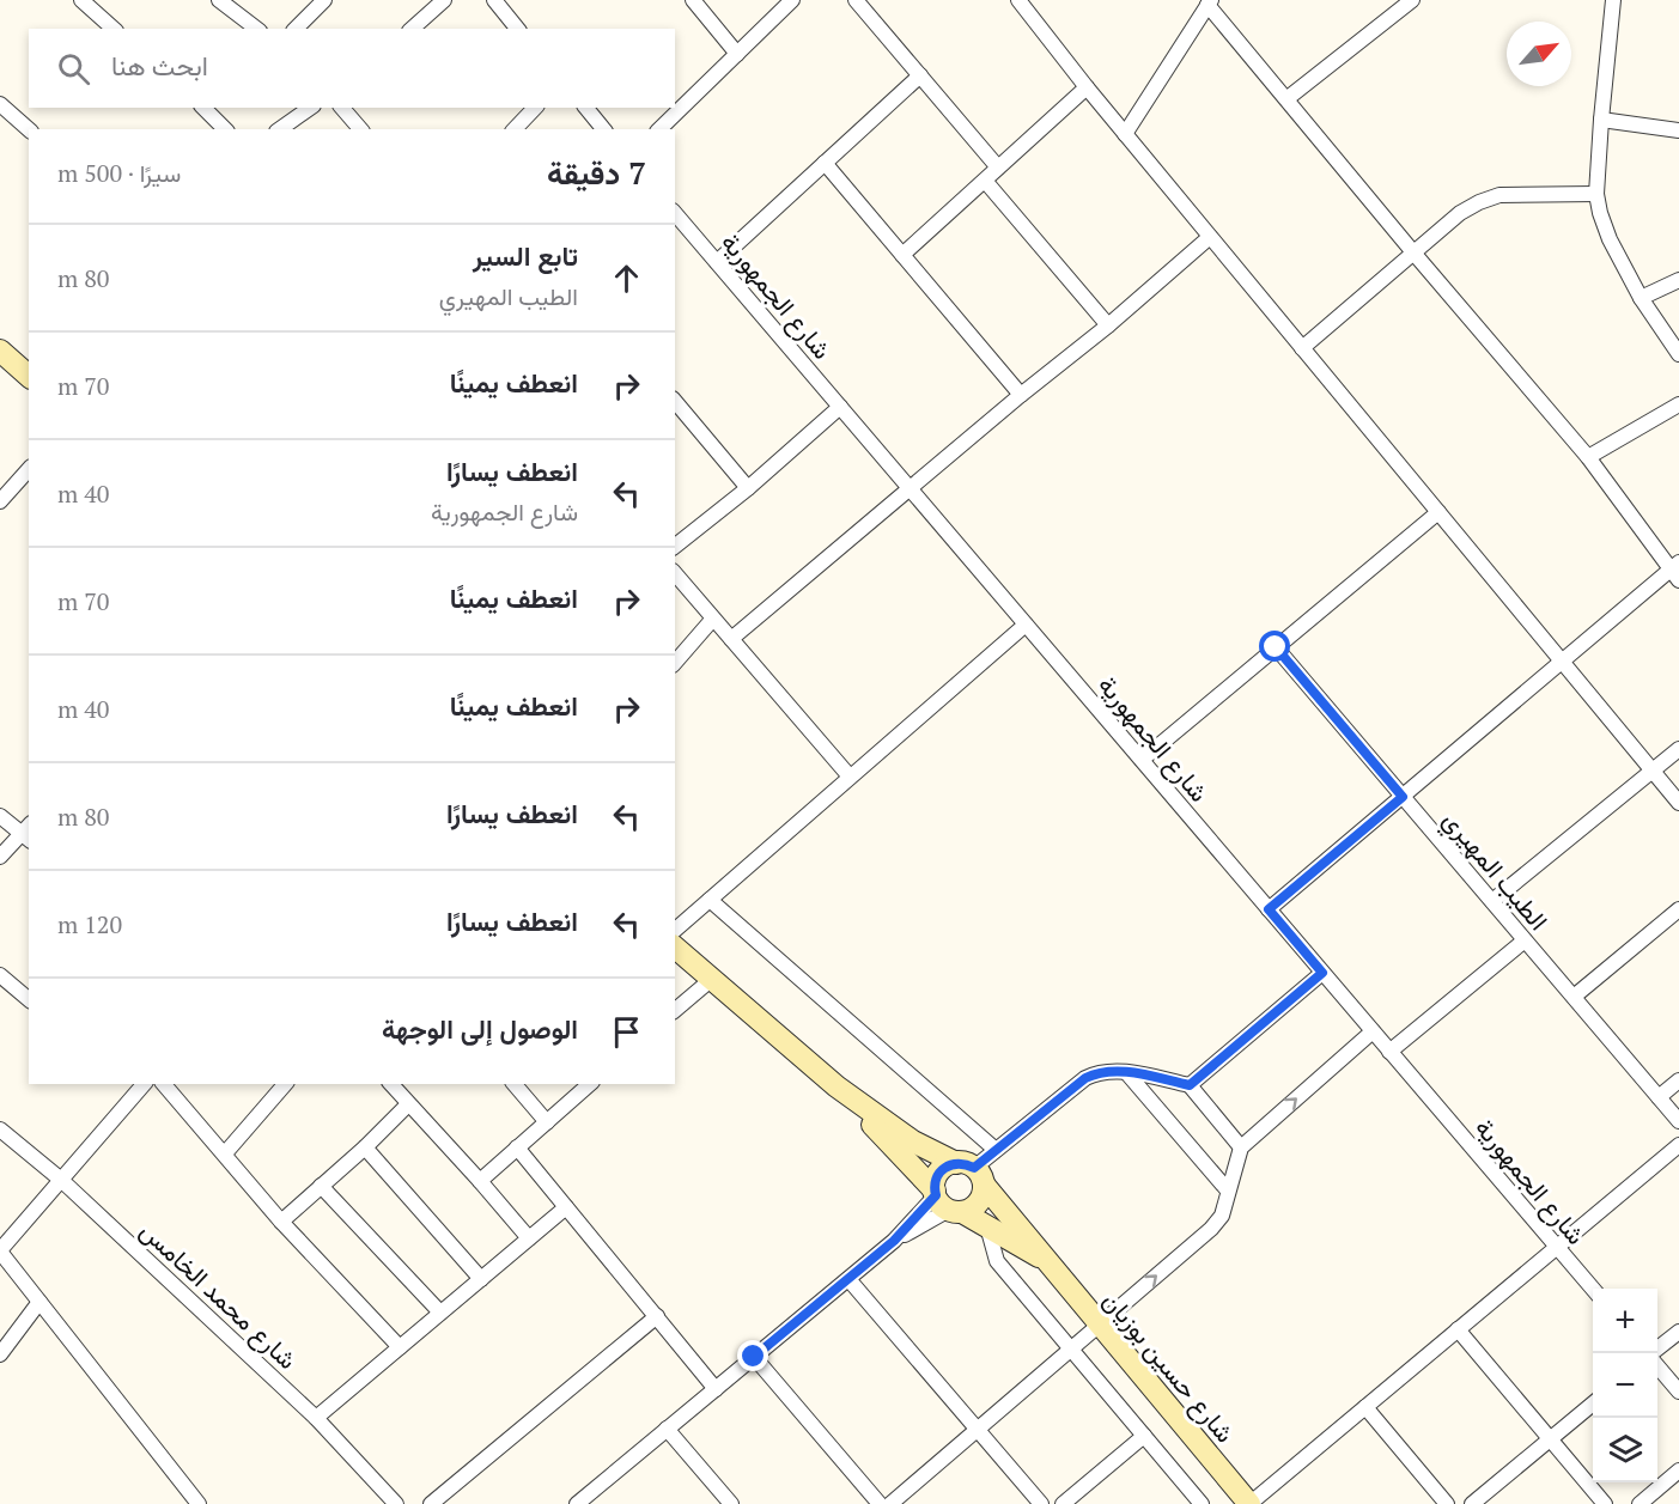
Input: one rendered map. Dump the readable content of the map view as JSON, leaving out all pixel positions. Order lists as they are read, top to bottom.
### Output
{
  "streets": {
    "main road": ["شارع حسين بوزيان"],
    "street": ["شارع الجمهورية", "الطيب المهيري", "شارع محمد الخامس"]
  },
  "north": "top right",
  "page": {
    "search": "ابحث هنا",
    "heading": ["7 دقيقة", "سيرًا · 500 m"],
    "list": [
      ["تابع السير", "الطيب المهيري", "80 m"],
      ["انعطف يمينًا", "70 m"],
      ["انعطف يسارًا", "شارع الجمهورية", "40 m"],
      ["انعطف يمينًا", "70 m"],
      ["انعطف يمينًا", "40 m"],
      ["انعطف يسارًا", "80 m"],
      ["انعطف يسارًا", "120 m"],
      "الوصول إلى الوجهة"
    ],
    "map_buttons": ["+", "−"]
  }
}
